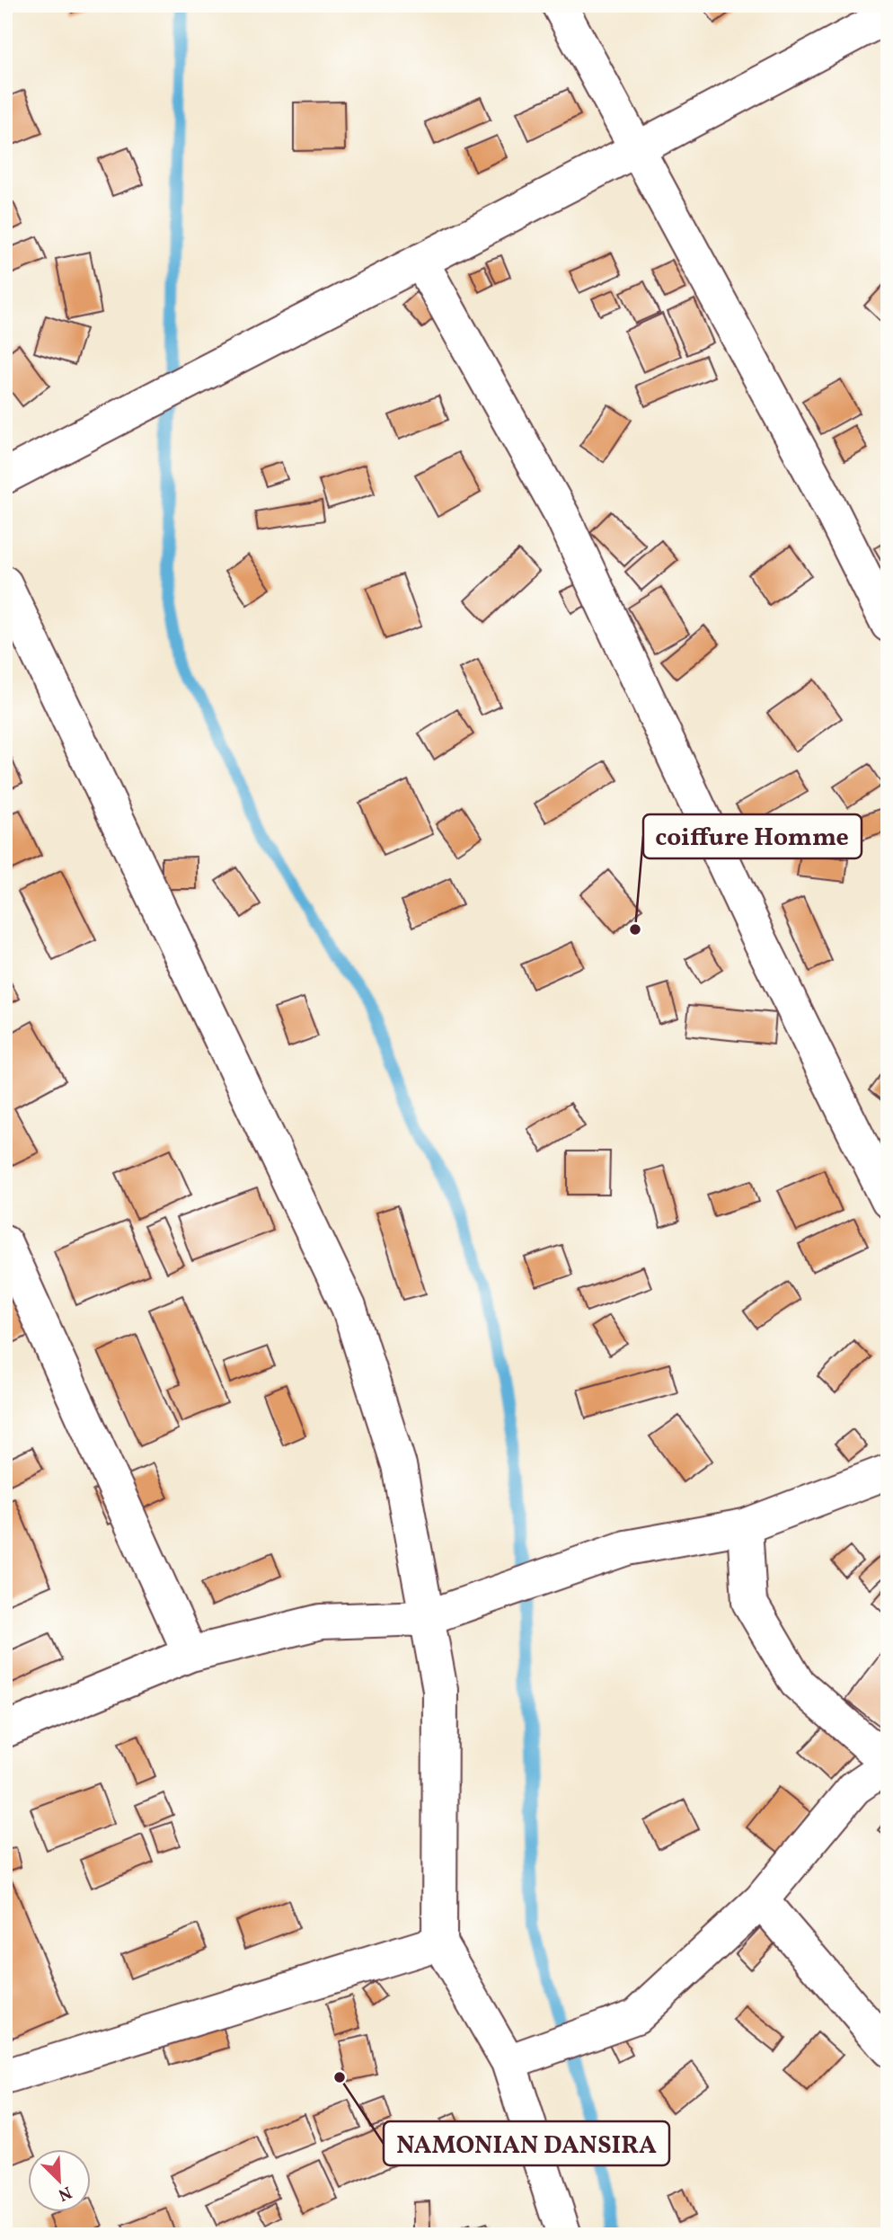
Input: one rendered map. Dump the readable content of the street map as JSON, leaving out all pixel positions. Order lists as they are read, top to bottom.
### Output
{
  "places": ["coiffure Homme", "NAMONIAN DANSIRA"],
  "north": "bottom right"
}
